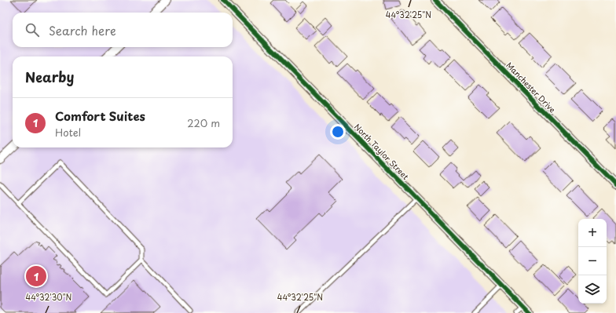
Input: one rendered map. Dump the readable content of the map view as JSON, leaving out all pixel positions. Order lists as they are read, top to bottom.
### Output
{
  "streets": {
    "street": ["Manchester Drive", "North Taylor Street"]
  },
  "page": {
    "search": "Search here",
    "heading": "Nearby",
    "list": [
      {
        "mark": "1",
        "name": "Comfort Suites",
        "note": "Hotel",
        "value": "220 m"
      }
    ],
    "map_buttons": ["+", "−"],
    "pins": "1"
  },
  "coordinates": ["44°32'25\"N", "44°32'30\"N"]
}
